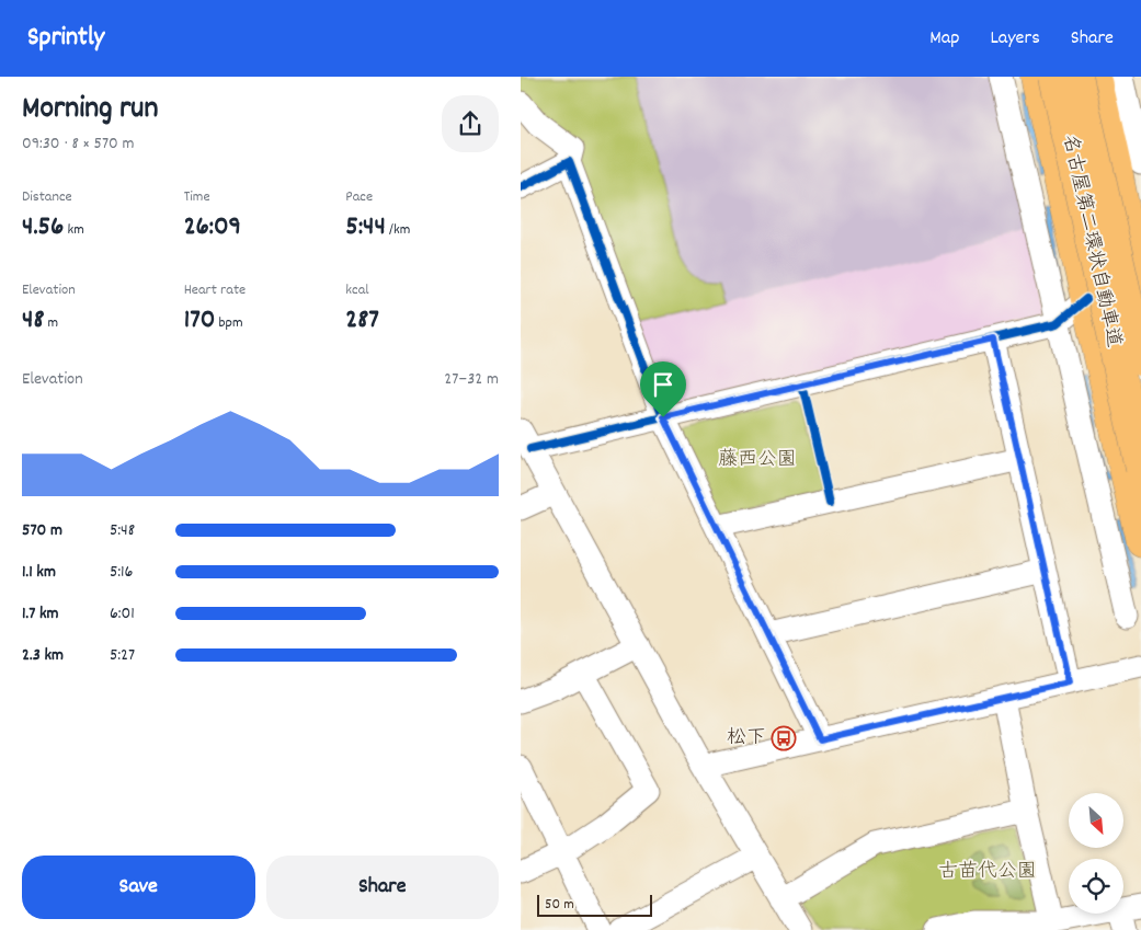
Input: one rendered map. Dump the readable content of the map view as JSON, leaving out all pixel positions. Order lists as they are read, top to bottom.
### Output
{
  "streets": {
    "highway": ["名古屋第二環状自動車道"]
  },
  "parks": ["藤西公園", "古苗代公園"],
  "places": {
    "bus stop": ["松下"]
  },
  "scale_bar": "50 m",
  "north": "bottom right",
  "page": {
    "header": "Sprintly",
    "nav": ["Map", "Layers", "Share"],
    "heading": ["Morning run", "09:30 · 8 × 570 m"],
    "stats": [
      ["Distance", "4.56 km"],
      ["Time", "26:09"],
      ["Pace", "5:44 /km"],
      ["Elevation", "48 m"],
      ["Heart rate", "170 bpm"],
      ["kcal", "287"]
    ],
    "chart": ["Elevation", "27–32 m"],
    "list": [
      {
        "name": "570 m",
        "note": "5:48"
      },
      {
        "name": "1.1 km",
        "note": "5:16"
      },
      {
        "name": "1.7 km",
        "note": "6:01"
      },
      {
        "name": "2.3 km",
        "note": "5:27"
      }
    ],
    "buttons": ["Save", "Share"],
    "scale": "50 m"
  }
}
